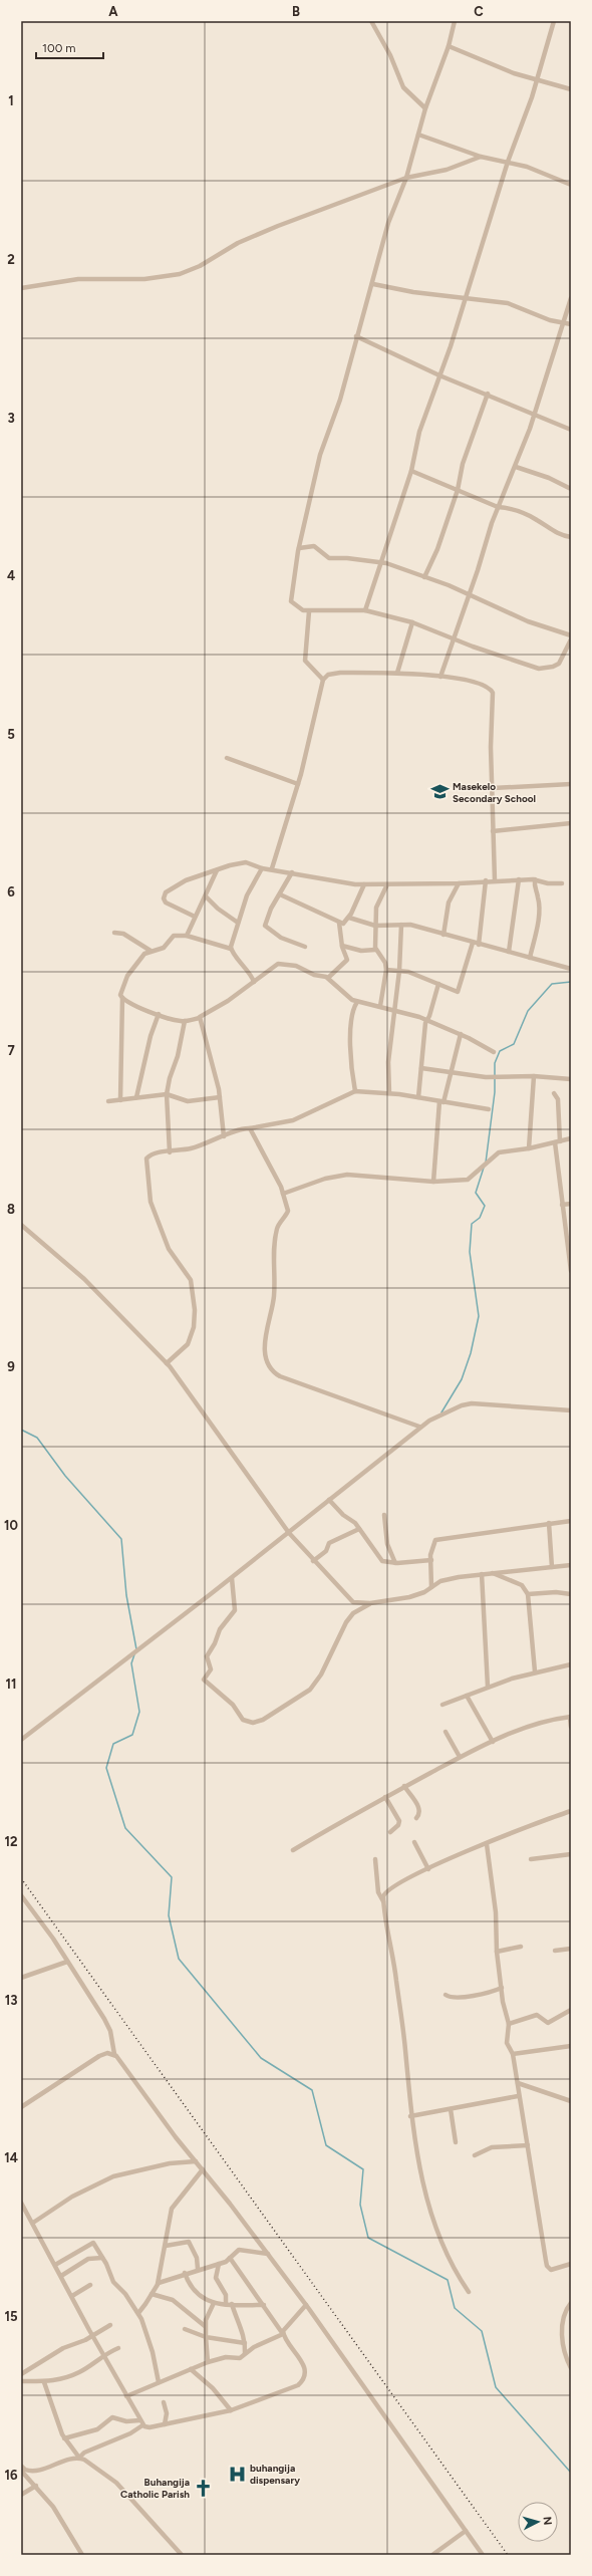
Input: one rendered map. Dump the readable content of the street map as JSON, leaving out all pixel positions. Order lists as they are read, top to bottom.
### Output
{
  "places": {
    "school or university": ["Masekelo Secondary School"],
    "hospital": ["buhangija dispensary"],
    "church": ["Buhangija Catholic Parish"]
  },
  "scale_bar": "100 m",
  "north": "right",
  "grid": {
    "columns": ["A", "B", "C"],
    "rows": [
      "1",
      "2",
      "3",
      "4",
      "5",
      "6",
      "7",
      "8",
      "9",
      "10",
      "11",
      "12",
      "13",
      "14",
      "15",
      "16"
    ]
  }
}
